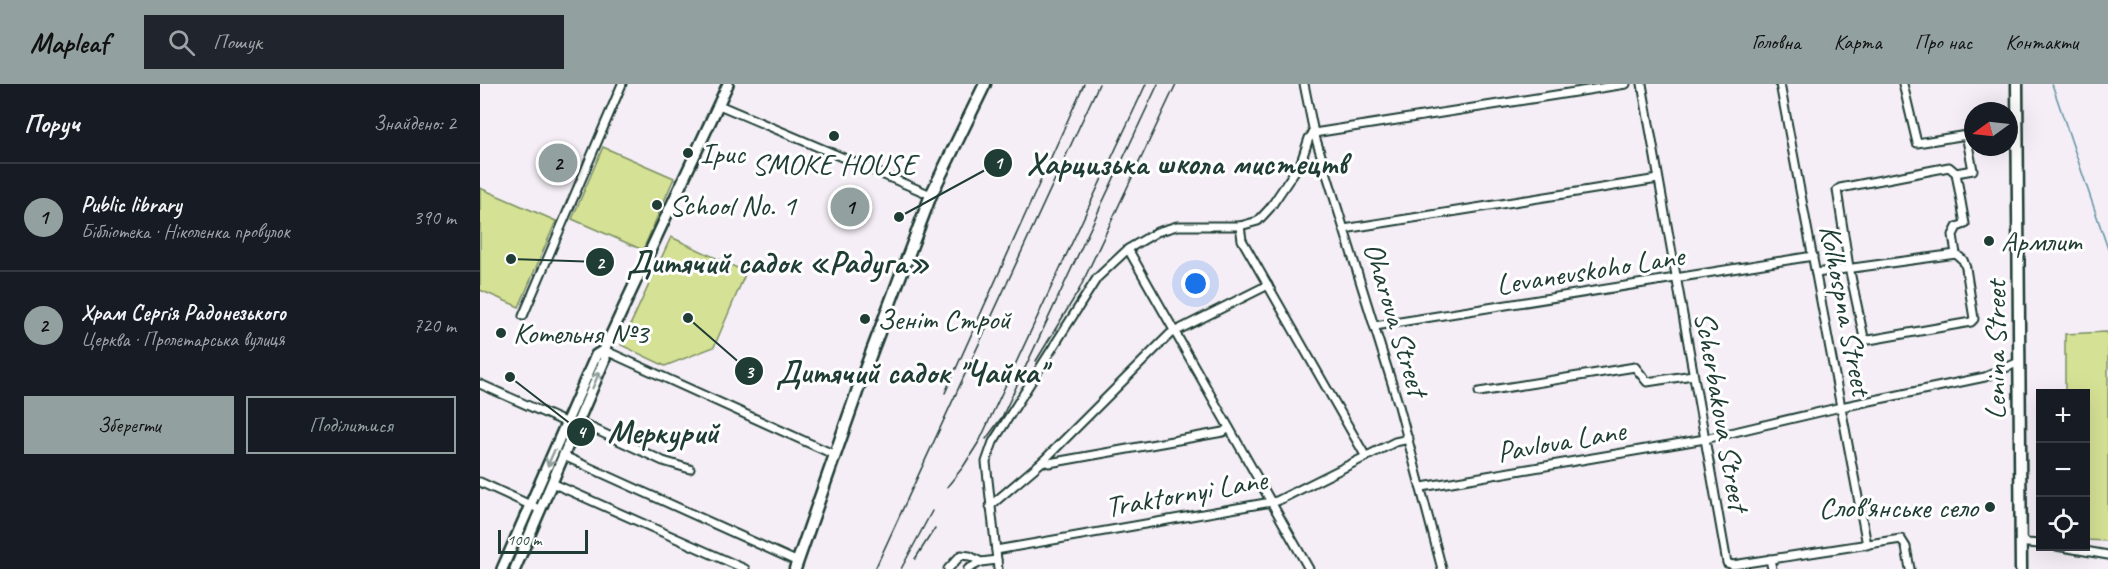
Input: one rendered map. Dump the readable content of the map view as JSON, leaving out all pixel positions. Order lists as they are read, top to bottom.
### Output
{
  "streets": {
    "main road": ["Lenina Street"],
    "street": [
      "Levanevskoho Lane",
      "Kolhospna Street",
      "Oharova Street",
      "Scherbakova Street",
      "Pavlova Lane",
      "Traktornyi Lane"
    ]
  },
  "crossings": [
    ["Levanevskoho Lane", "Kolhospna Street"],
    ["Levanevskoho Lane", "Oharova Street"],
    ["Levanevskoho Lane", "Scherbakova Street"],
    ["Kolhospna Street", "Scherbakova Street"],
    ["Kolhospna Street", "Pavlova Lane"],
    ["Oharova Street", "Pavlova Lane"],
    ["Oharova Street", "Traktornyi Lane"],
    ["Lenina Street", "Pavlova Lane"],
    ["Scherbakova Street", "Pavlova Lane"]
  ],
  "places": [
    "SMOKE HOUSE",
    "Ірис",
    "School No. 1",
    "Харцизька школа мистецтв",
    "Армлит",
    "Дитячий садок «Радуга»",
    "Дитячий садок \"Чайка\"",
    "Зеніт Строй",
    "Котельня №3",
    "Меркурий",
    "Слов'янське село"
  ],
  "scale_bar": "100 m",
  "north": "left",
  "page": {
    "header": "Mapleaf",
    "search": "Пошук",
    "nav": [
      "Головна",
      "Карта",
      "Про нас",
      "Контакти"
    ],
    "heading": ["Поруч", "Знайдено: 2"],
    "pins": ["2", "1"],
    "list": [
      {
        "mark": "1",
        "name": "Public library",
        "note": "Бібліотека · Ніколенка провулок",
        "value": "390 m"
      },
      {
        "mark": "2",
        "name": "Храм Сергія Радонезького",
        "note": "Церква · Пролетарська вулиця",
        "value": "720 m"
      }
    ],
    "buttons": ["Зберегти", "Поділитися"],
    "map_buttons": ["+", "−"],
    "scale": "100 m"
  }
}
